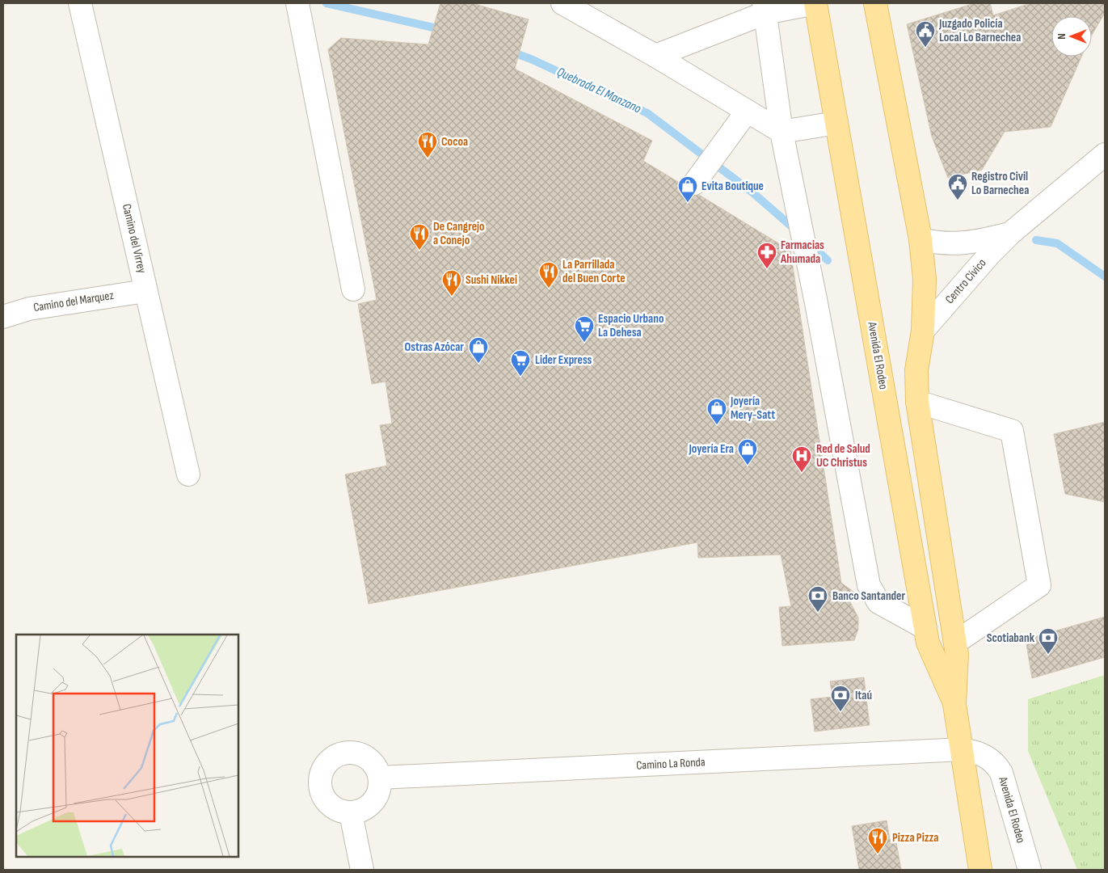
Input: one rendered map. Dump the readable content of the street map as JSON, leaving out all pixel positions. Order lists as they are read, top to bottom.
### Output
{
  "streets": {
    "main road": ["Avenida El Rodeo"],
    "street": [
      "Camino del Virrey",
      "Centro Cívico",
      "Camino del Marquez",
      "Camino La Ronda"
    ]
  },
  "crossings": [
    ["Camino del Virrey", "Camino del Marquez"],
    ["Centro Cívico", "Avenida El Rodeo"],
    ["Avenida El Rodeo", "Camino La Ronda"]
  ],
  "water": ["Quebrada El Manzano"],
  "places": {
    "public building": ["Juzgado Policía Local Lo Barnechea", "Registro Civil Lo Barnechea"],
    "restaurant": [
      "Cocoa",
      "De Cangrejo a Conejo",
      "La Parrillada del Buen Corte",
      "Sushi Nikkei",
      "Pizza Pizza"
    ],
    "shop": [
      "Evita Boutique",
      "Ostras Azócar",
      "Joyería Mery-Satt",
      "Joyería Era"
    ],
    "pharmacy": ["Farmacias Ahumada"],
    "supermarket": ["Espacio Urbano La Dehesa", "Lider Express"],
    "hospital": ["Red de Salud UC Christus"],
    "bank": ["Banco Santander", "Scotiabank", "Itaú"]
  },
  "north": "left"
}
